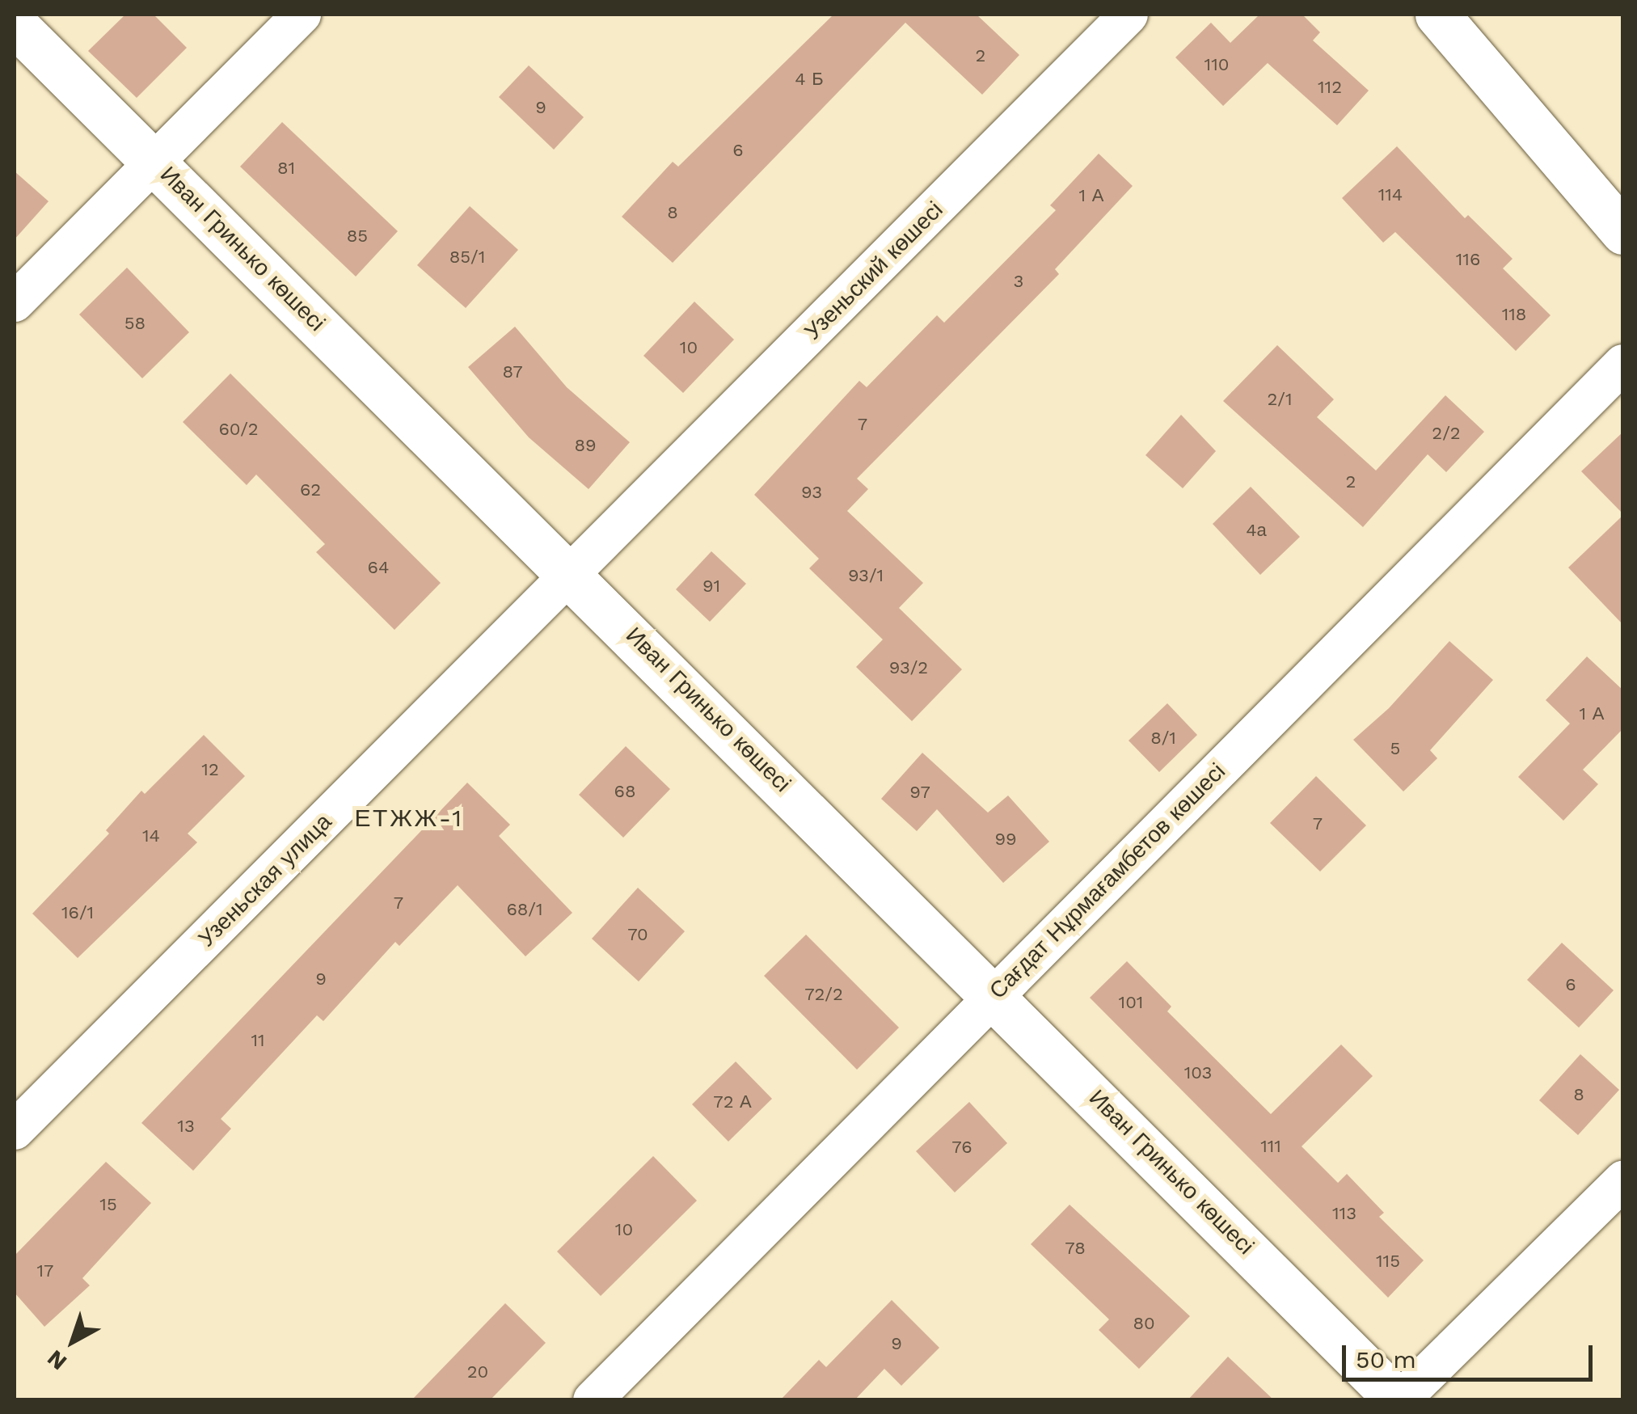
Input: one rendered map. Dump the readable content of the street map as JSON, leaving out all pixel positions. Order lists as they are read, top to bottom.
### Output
{
  "streets": {
    "street": [
      "Иван Гринько көшесі",
      "Узеньский көшесі",
      "Узеньская улица",
      "Сағдат Нұрмағамбетов көшесі"
    ]
  },
  "crossings": [
    ["Иван Гринько көшесі", "Узеньская улица"],
    ["Иван Гринько көшесі", "Сағдат Нұрмағамбетов көшесі"],
    ["Узеньский көшесі", "Узеньская улица"]
  ],
  "districts": ["ЕТЖЖ-1"],
  "house_numbers": [
    "2",
    "110",
    "4 Б",
    "112",
    "9",
    "6",
    "81",
    "114",
    "1 А",
    "8",
    "85",
    "85/1",
    "116",
    "3",
    "118",
    "58",
    "10",
    "87",
    "2/1",
    "7",
    "60/2",
    "2/2",
    "89",
    "2",
    "62",
    "93",
    "4а",
    "64",
    "93/1",
    "91",
    "93/2",
    "1 А",
    "8/1",
    "5",
    "12",
    "68",
    "97",
    "7",
    "14",
    "99",
    "7",
    "68/1",
    "16/1",
    "70",
    "9",
    "6",
    "72/2",
    "101",
    "11",
    "103",
    "8",
    "72 А",
    "13",
    "111",
    "76",
    "15",
    "113",
    "10",
    "78",
    "115",
    "17",
    "80",
    "9",
    "20"
  ],
  "scale_bar": "50 m",
  "north": "bottom left"
}
